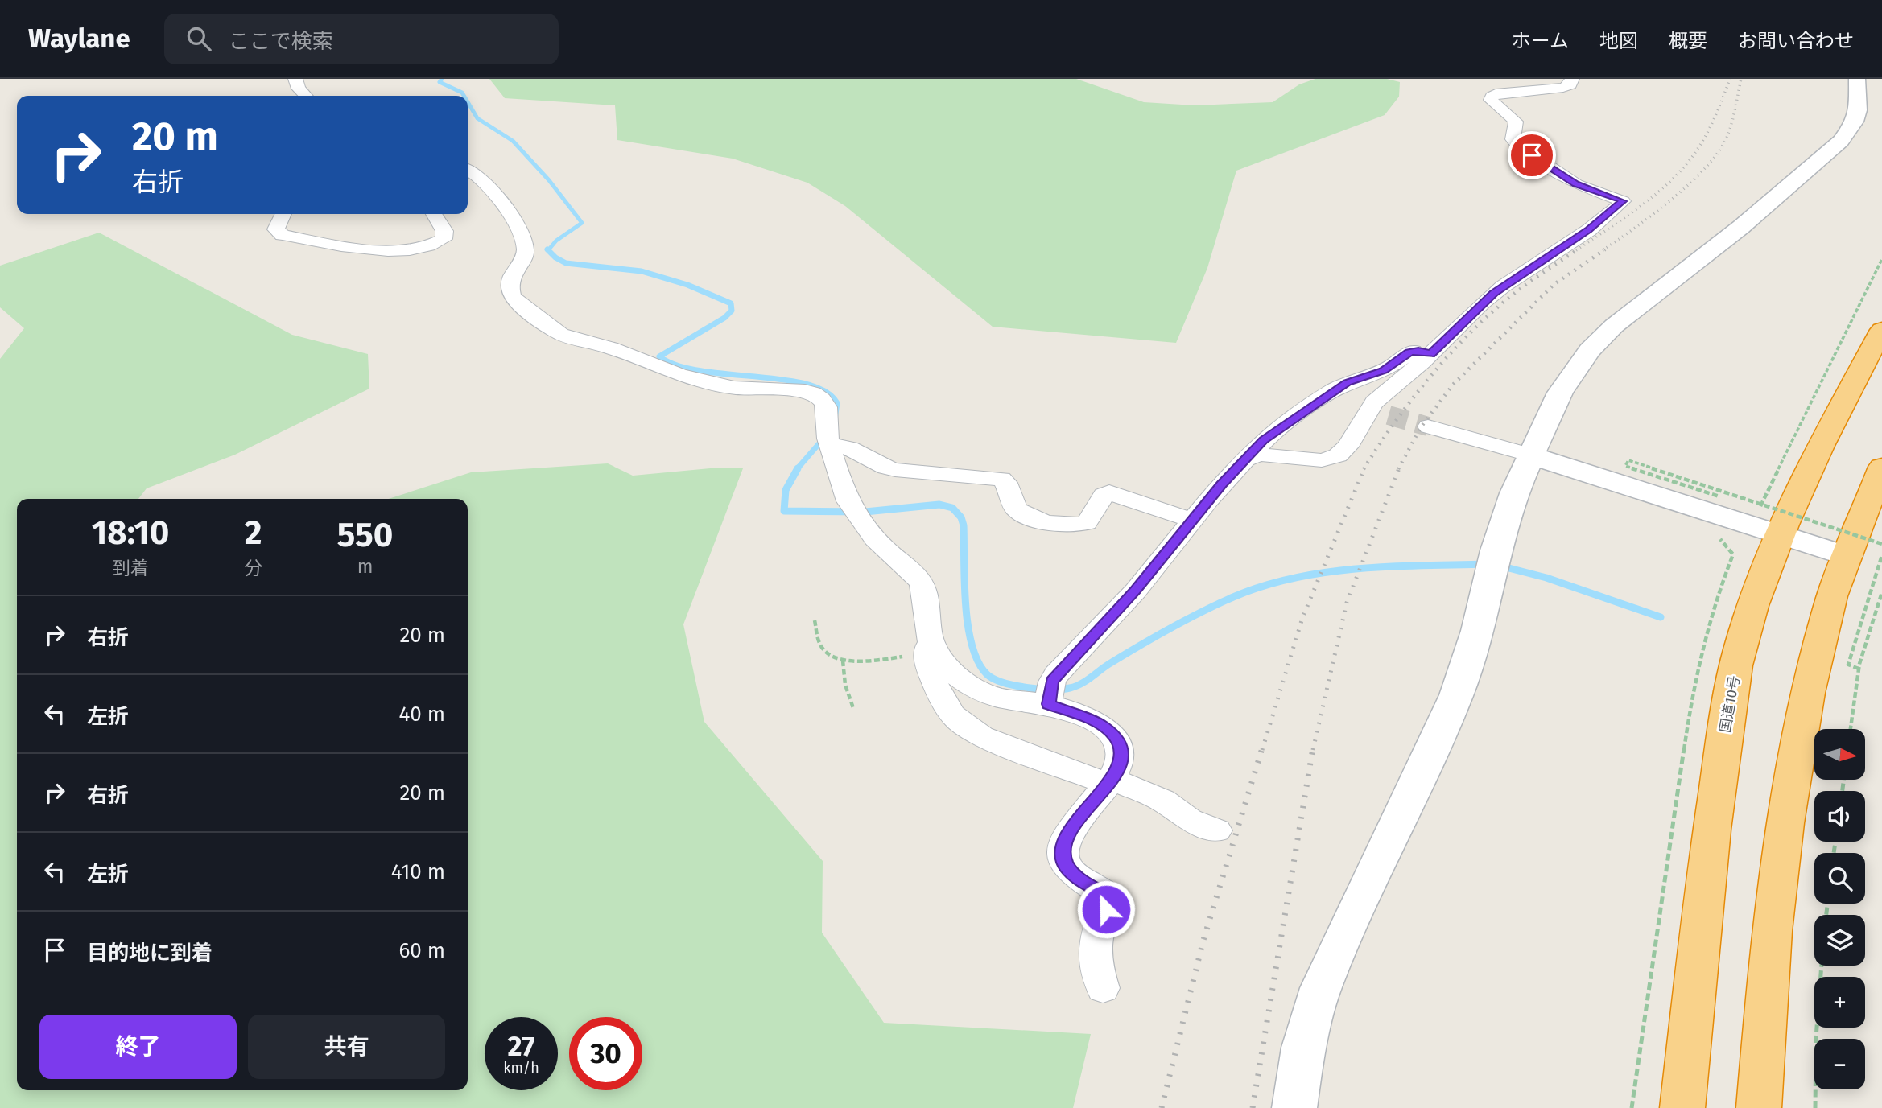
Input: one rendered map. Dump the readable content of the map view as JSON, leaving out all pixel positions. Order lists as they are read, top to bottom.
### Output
{
  "streets": {
    "highway": ["国道10号"]
  },
  "north": "right",
  "page": {
    "header": "Waylane",
    "search": "ここで検索",
    "nav": [
      "ホーム",
      "地図",
      "概要",
      "お問い合わせ"
    ],
    "turn": ["20 m", "右折"],
    "eta": [
      "18:10",
      "到着",
      "2",
      "分",
      "550",
      "m"
    ],
    "list": [
      {
        "name": "右折",
        "value": "20 m"
      },
      {
        "name": "左折",
        "value": "40 m"
      },
      {
        "name": "右折",
        "value": "20 m"
      },
      {
        "name": "左折",
        "value": "410 m"
      },
      {
        "name": "目的地に到着",
        "value": "60 m"
      }
    ],
    "map_buttons": ["+", "−"],
    "buttons": ["終了", "共有"],
    "speed": "27 km/h",
    "limit": "30"
  }
}
